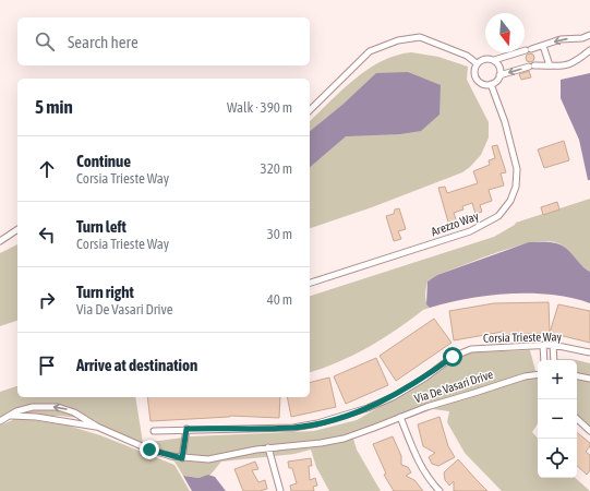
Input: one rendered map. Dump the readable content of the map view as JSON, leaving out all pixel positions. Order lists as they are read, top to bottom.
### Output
{
  "streets": {
    "street": ["Arezzo Way", "Corsia Trieste Way", "Via De Vasari Drive"]
  },
  "north": "bottom",
  "page": {
    "search": "Search here",
    "heading": ["5 min", "Walk · 390 m"],
    "list": [
      ["Continue", "Corsia Trieste Way", "320 m"],
      ["Turn left", "Corsia Trieste Way", "30 m"],
      ["Turn right", "Via De Vasari Drive", "40 m"],
      "Arrive at destination"
    ],
    "map_buttons": ["+", "−"]
  }
}
